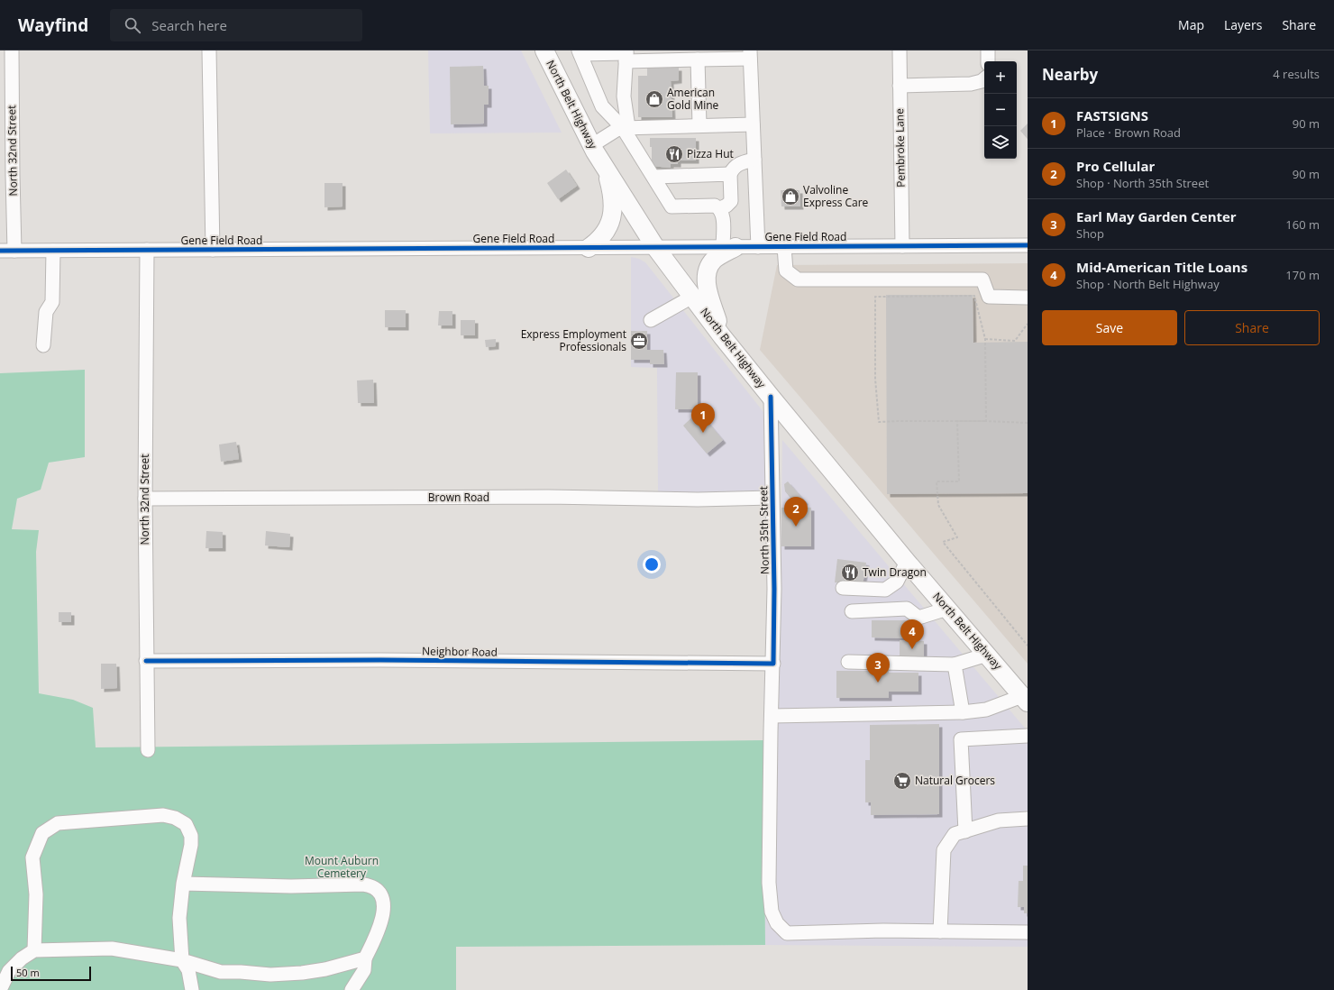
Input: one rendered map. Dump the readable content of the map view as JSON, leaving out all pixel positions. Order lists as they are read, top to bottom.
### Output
{
  "streets": {
    "main road": ["North Belt Highway"],
    "street": [
      "Pembroke Lane",
      "North 32nd Street",
      "Gene Field Road",
      "Brown Road",
      "North 35th Street",
      "Neighbor Road"
    ]
  },
  "crossings": [
    ["North Belt Highway", "Gene Field Road"],
    ["North Belt Highway", "North 35th Street"],
    ["Pembroke Lane", "Gene Field Road"],
    ["North 32nd Street", "Gene Field Road"],
    ["North 32nd Street", "Brown Road"],
    ["North 32nd Street", "Neighbor Road"],
    ["Brown Road", "North 35th Street"],
    ["North 35th Street", "Neighbor Road"]
  ],
  "parks": ["Mount Auburn Cemetery"],
  "places": {
    "shop": ["American Gold Mine", "Valvoline Express Care"],
    "restaurant": ["Pizza Hut", "Twin Dragon"],
    "office": ["Express Employment Professionals"],
    "supermarket": ["Natural Grocers"]
  },
  "scale_bar": "50 m",
  "page": {
    "header": "Wayfind",
    "search": "Search here",
    "nav": ["Map", "Layers", "Share"],
    "heading": ["Nearby", "4 results"],
    "map_buttons": ["+", "−"],
    "list": [
      {
        "mark": "1",
        "name": "FASTSIGNS",
        "note": "Place · Brown Road",
        "value": "90 m"
      },
      {
        "mark": "2",
        "name": "Pro Cellular",
        "note": "Shop · North 35th Street",
        "value": "90 m"
      },
      {
        "mark": "3",
        "name": "Earl May Garden Center",
        "note": "Shop",
        "value": "160 m"
      },
      {
        "mark": "4",
        "name": "Mid-American Title Loans",
        "note": "Shop · North Belt Highway",
        "value": "170 m"
      }
    ],
    "buttons": ["Save", "Share"],
    "pins": [
      "1",
      "2",
      "4",
      "3"
    ],
    "scale": "50 m"
  }
}
